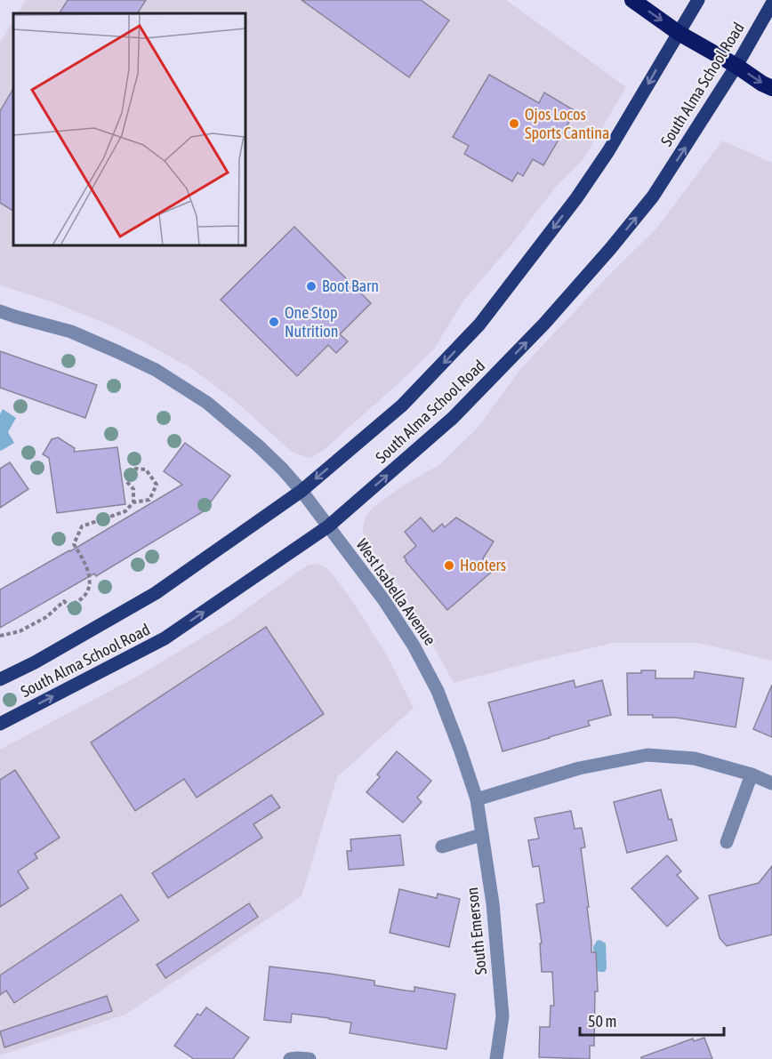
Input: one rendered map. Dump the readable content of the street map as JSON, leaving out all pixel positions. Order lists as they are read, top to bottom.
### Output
{
  "streets": {
    "main road": ["South Alma School Road"],
    "street": ["West Isabella Avenue", "South Emerson"]
  },
  "crossings": [
    ["South Alma School Road", "West Isabella Avenue"],
    ["West Isabella Avenue", "South Emerson"]
  ],
  "places": [
    "Ojos Locos Sports Cantina",
    "Boot Barn",
    "One Stop Nutrition",
    "Hooters"
  ],
  "scale_bar": "50 m"
}
